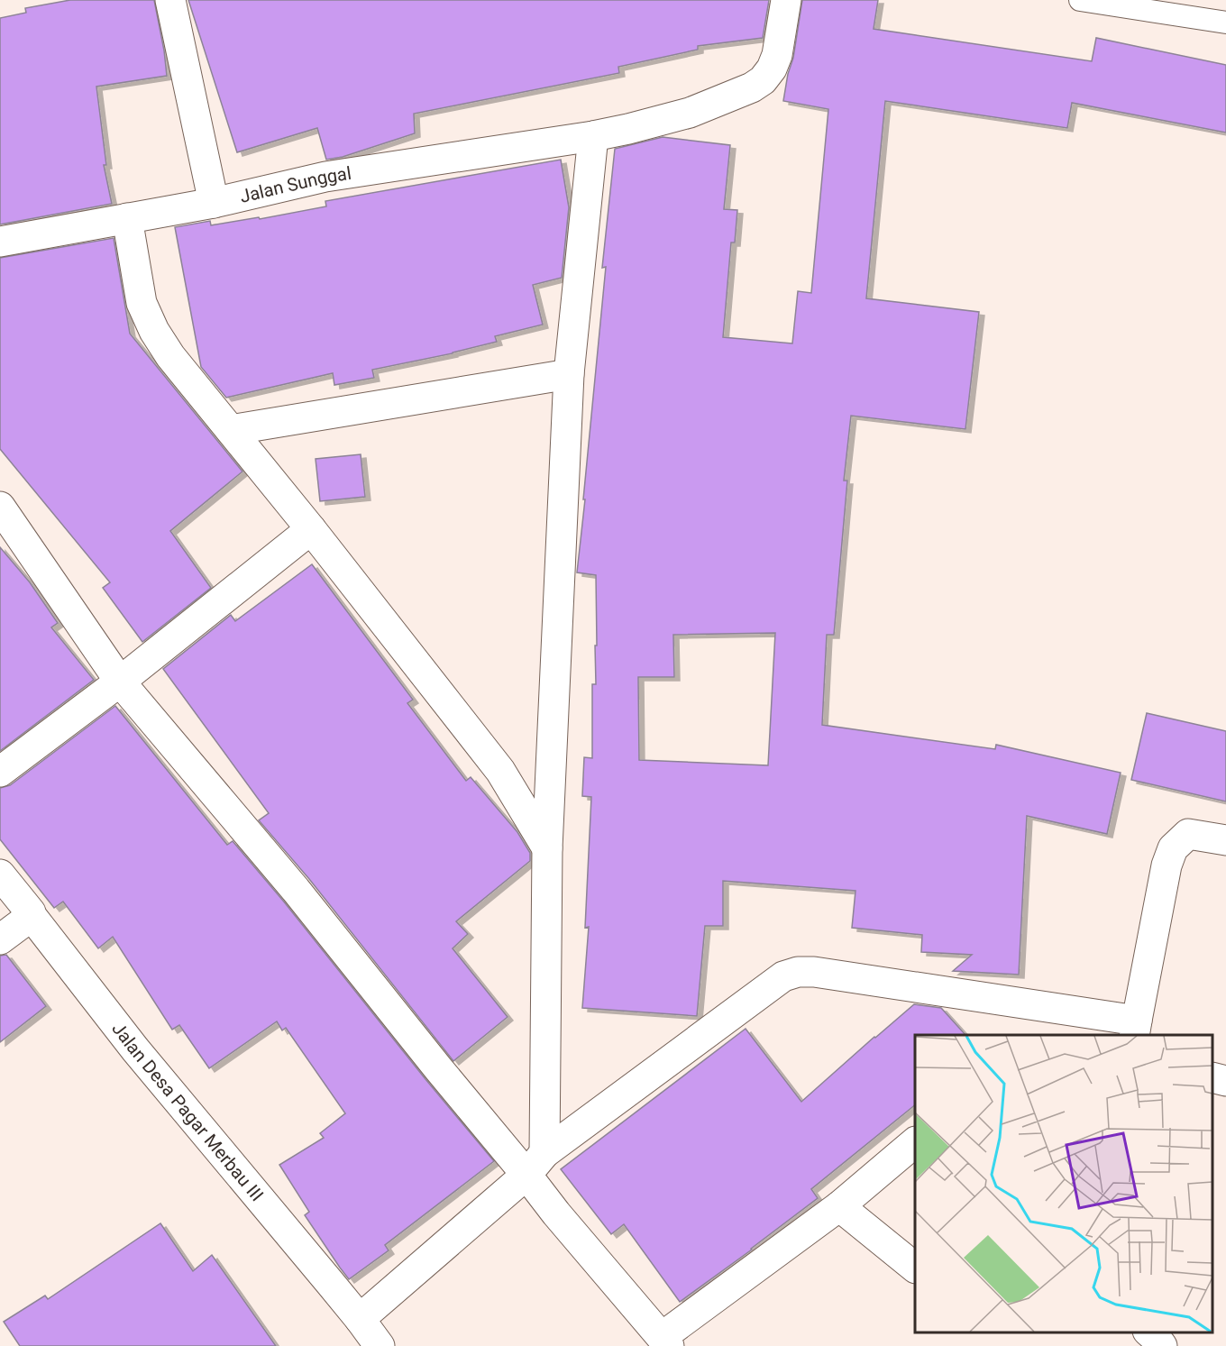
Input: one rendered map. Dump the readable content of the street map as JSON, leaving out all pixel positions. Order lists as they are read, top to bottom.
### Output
{
  "streets": {
    "street": ["Jalan Sunggal", "Jalan Desa Pagar Merbau III"]
  }
}
